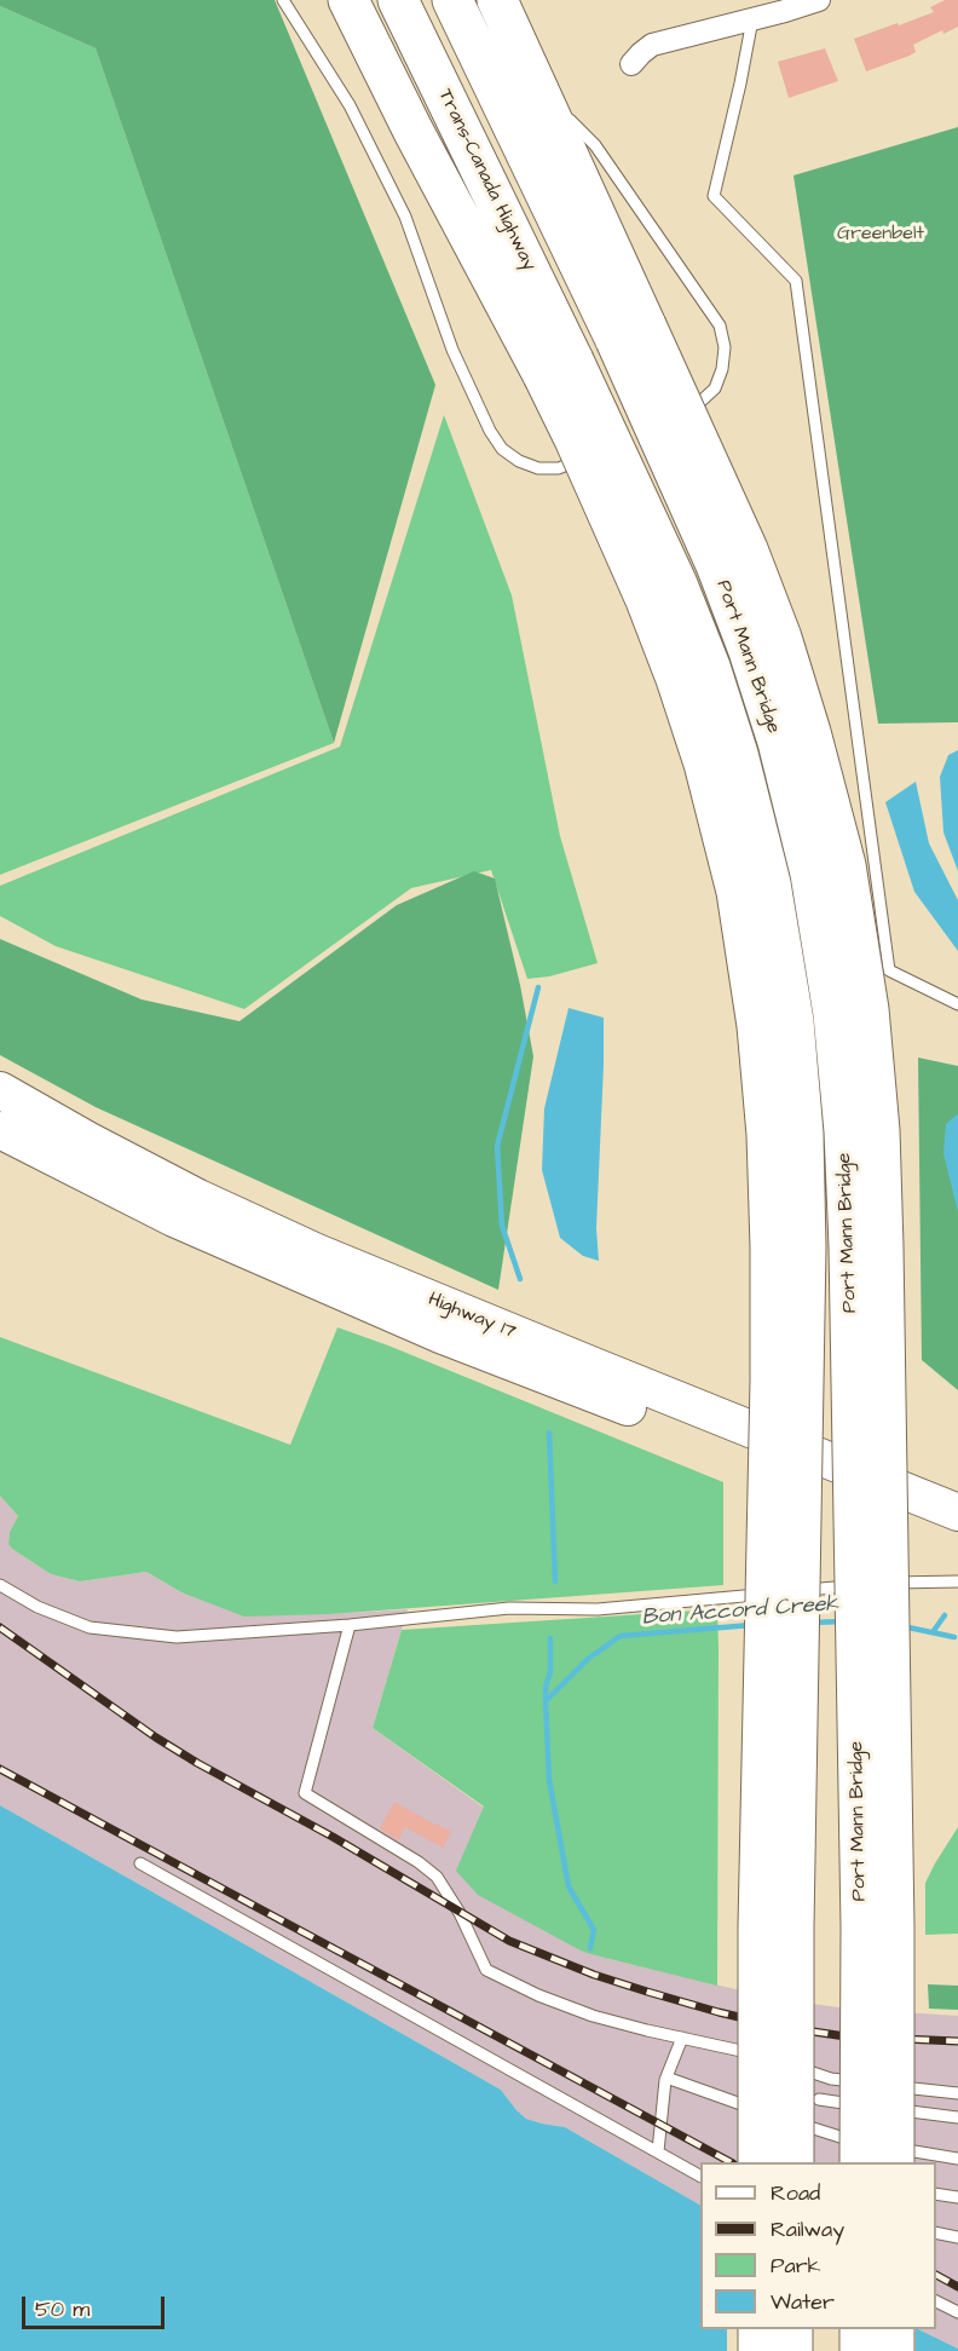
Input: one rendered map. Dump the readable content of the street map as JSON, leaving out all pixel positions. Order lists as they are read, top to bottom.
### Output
{
  "streets": {
    "highway": ["Trans-Canada Highway", "Port Mann Bridge", "Highway 17"]
  },
  "crossings": [
    ["Trans-Canada Highway", "Port Mann Bridge"]
  ],
  "water": ["Bon Accord Creek"],
  "parks": ["Greenbelt"],
  "legend": [
    "Road",
    "Railway",
    "Park",
    "Water"
  ],
  "scale_bar": "50 m"
}
